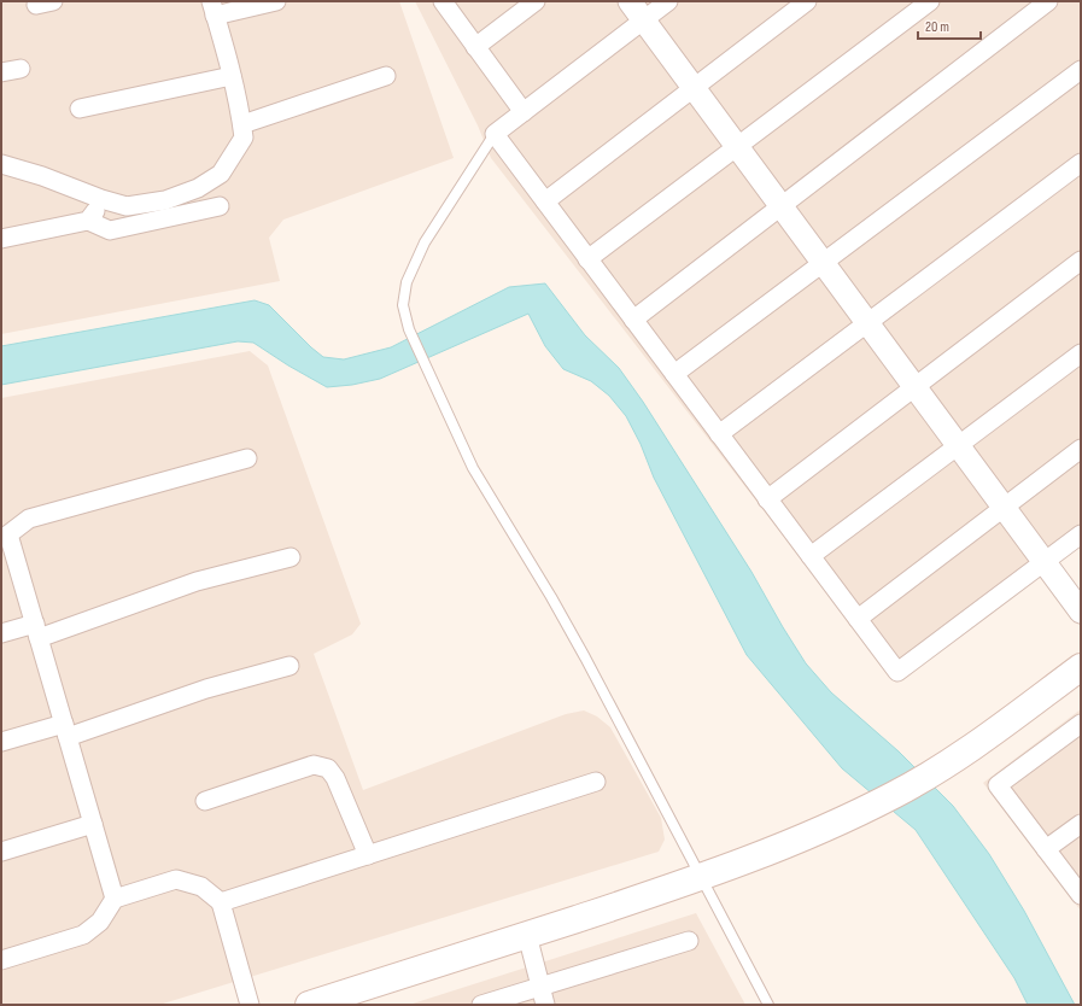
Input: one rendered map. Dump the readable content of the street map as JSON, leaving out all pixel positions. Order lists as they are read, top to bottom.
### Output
{
  "scale_bar": "20 m"
}
